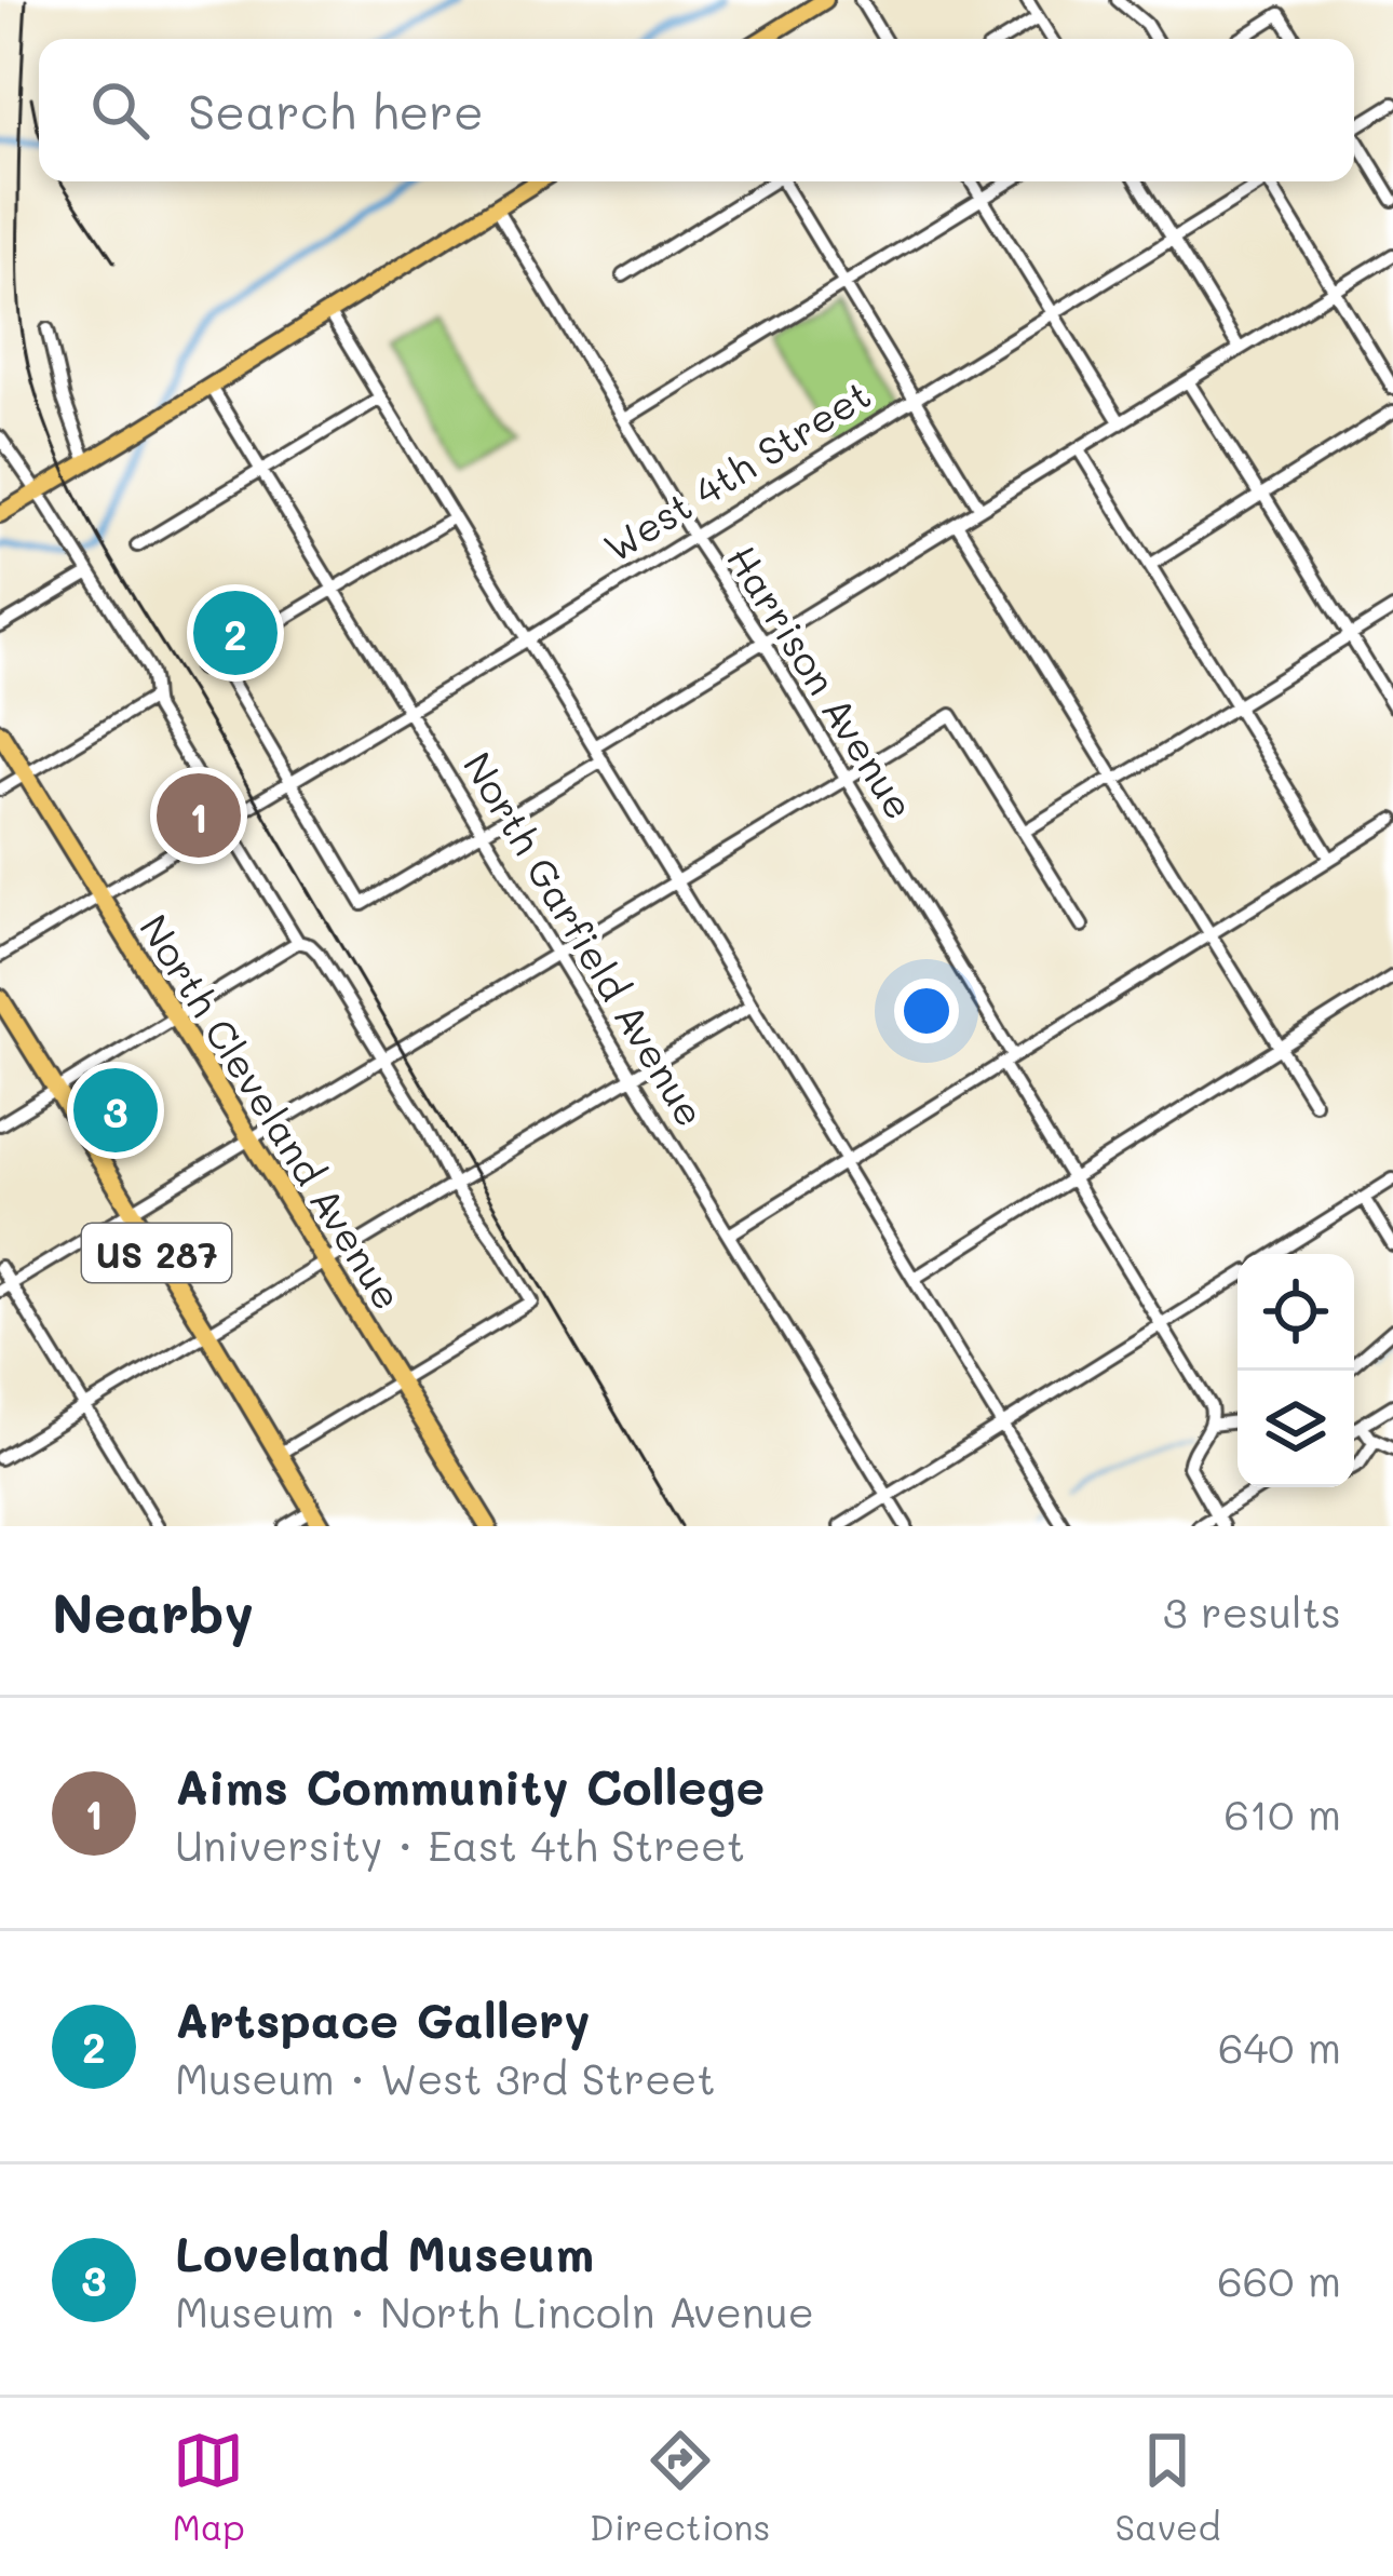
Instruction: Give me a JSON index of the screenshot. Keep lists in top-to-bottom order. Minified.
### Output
{"streets":{"highway":["North Cleveland Avenue","US 287"],"street":["West 4th Street","Harrison Avenue","North Garfield Avenue"]},"crossings":[["West 4th Street","Harrison Avenue"],["West 4th Street","North Garfield Avenue"],["West 4th Street","North Cleveland Avenue"]],"page":{"search":"Search here","pins":["2","1","3"],"heading":["Nearby","3 results"],"list":[{"mark":"1","name":"Aims Community College","note":"University · East 4th Street","value":"610 m"},{"mark":"2","name":"Artspace Gallery","note":"Museum · West 3rd Street","value":"640 m"},{"mark":"3","name":"Loveland Museum","note":"Museum · North Lincoln Avenue","value":"660 m"}],"nav":["Map","Directions","Saved"]}}
